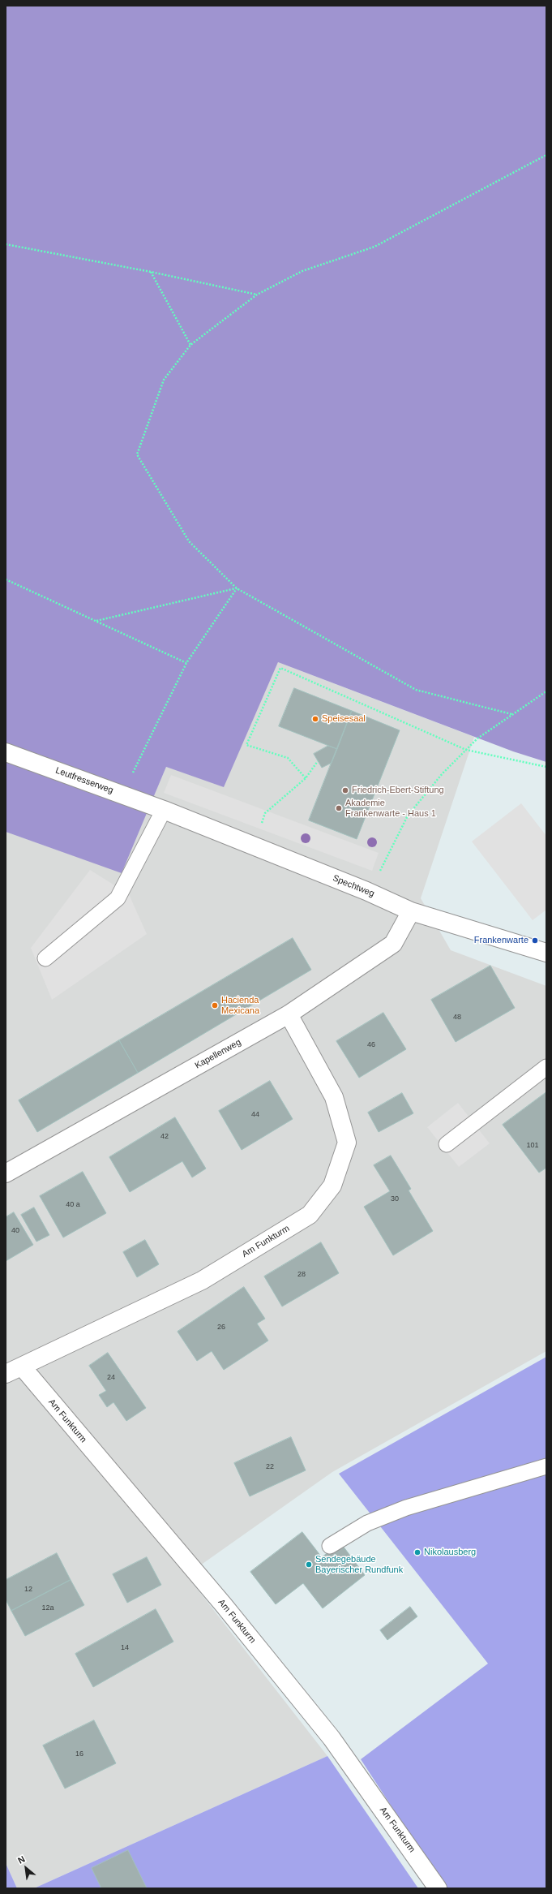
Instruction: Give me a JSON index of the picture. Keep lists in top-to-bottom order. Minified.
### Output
{"streets":{"street":["Leutfresserweg","Spechtweg","Kapellenweg","Am Funkturm"]},"crossings":[["Leutfresserweg","Spechtweg"],["Spechtweg","Kapellenweg"],["Kapellenweg","Am Funkturm"]],"places":["Speisesaal","Friedrich-Ebert-Stiftung","Akademie Frankenwarte - Haus 1","Frankenwarte","Hacienda Mexicana","Nikolausberg","Sendegebäude Bayerischer Rundfunk"],"house_numbers":["48","46","44","42","101","30","40 a","40","28","26","24","22","12","12a","14","16"],"north":"top left"}
